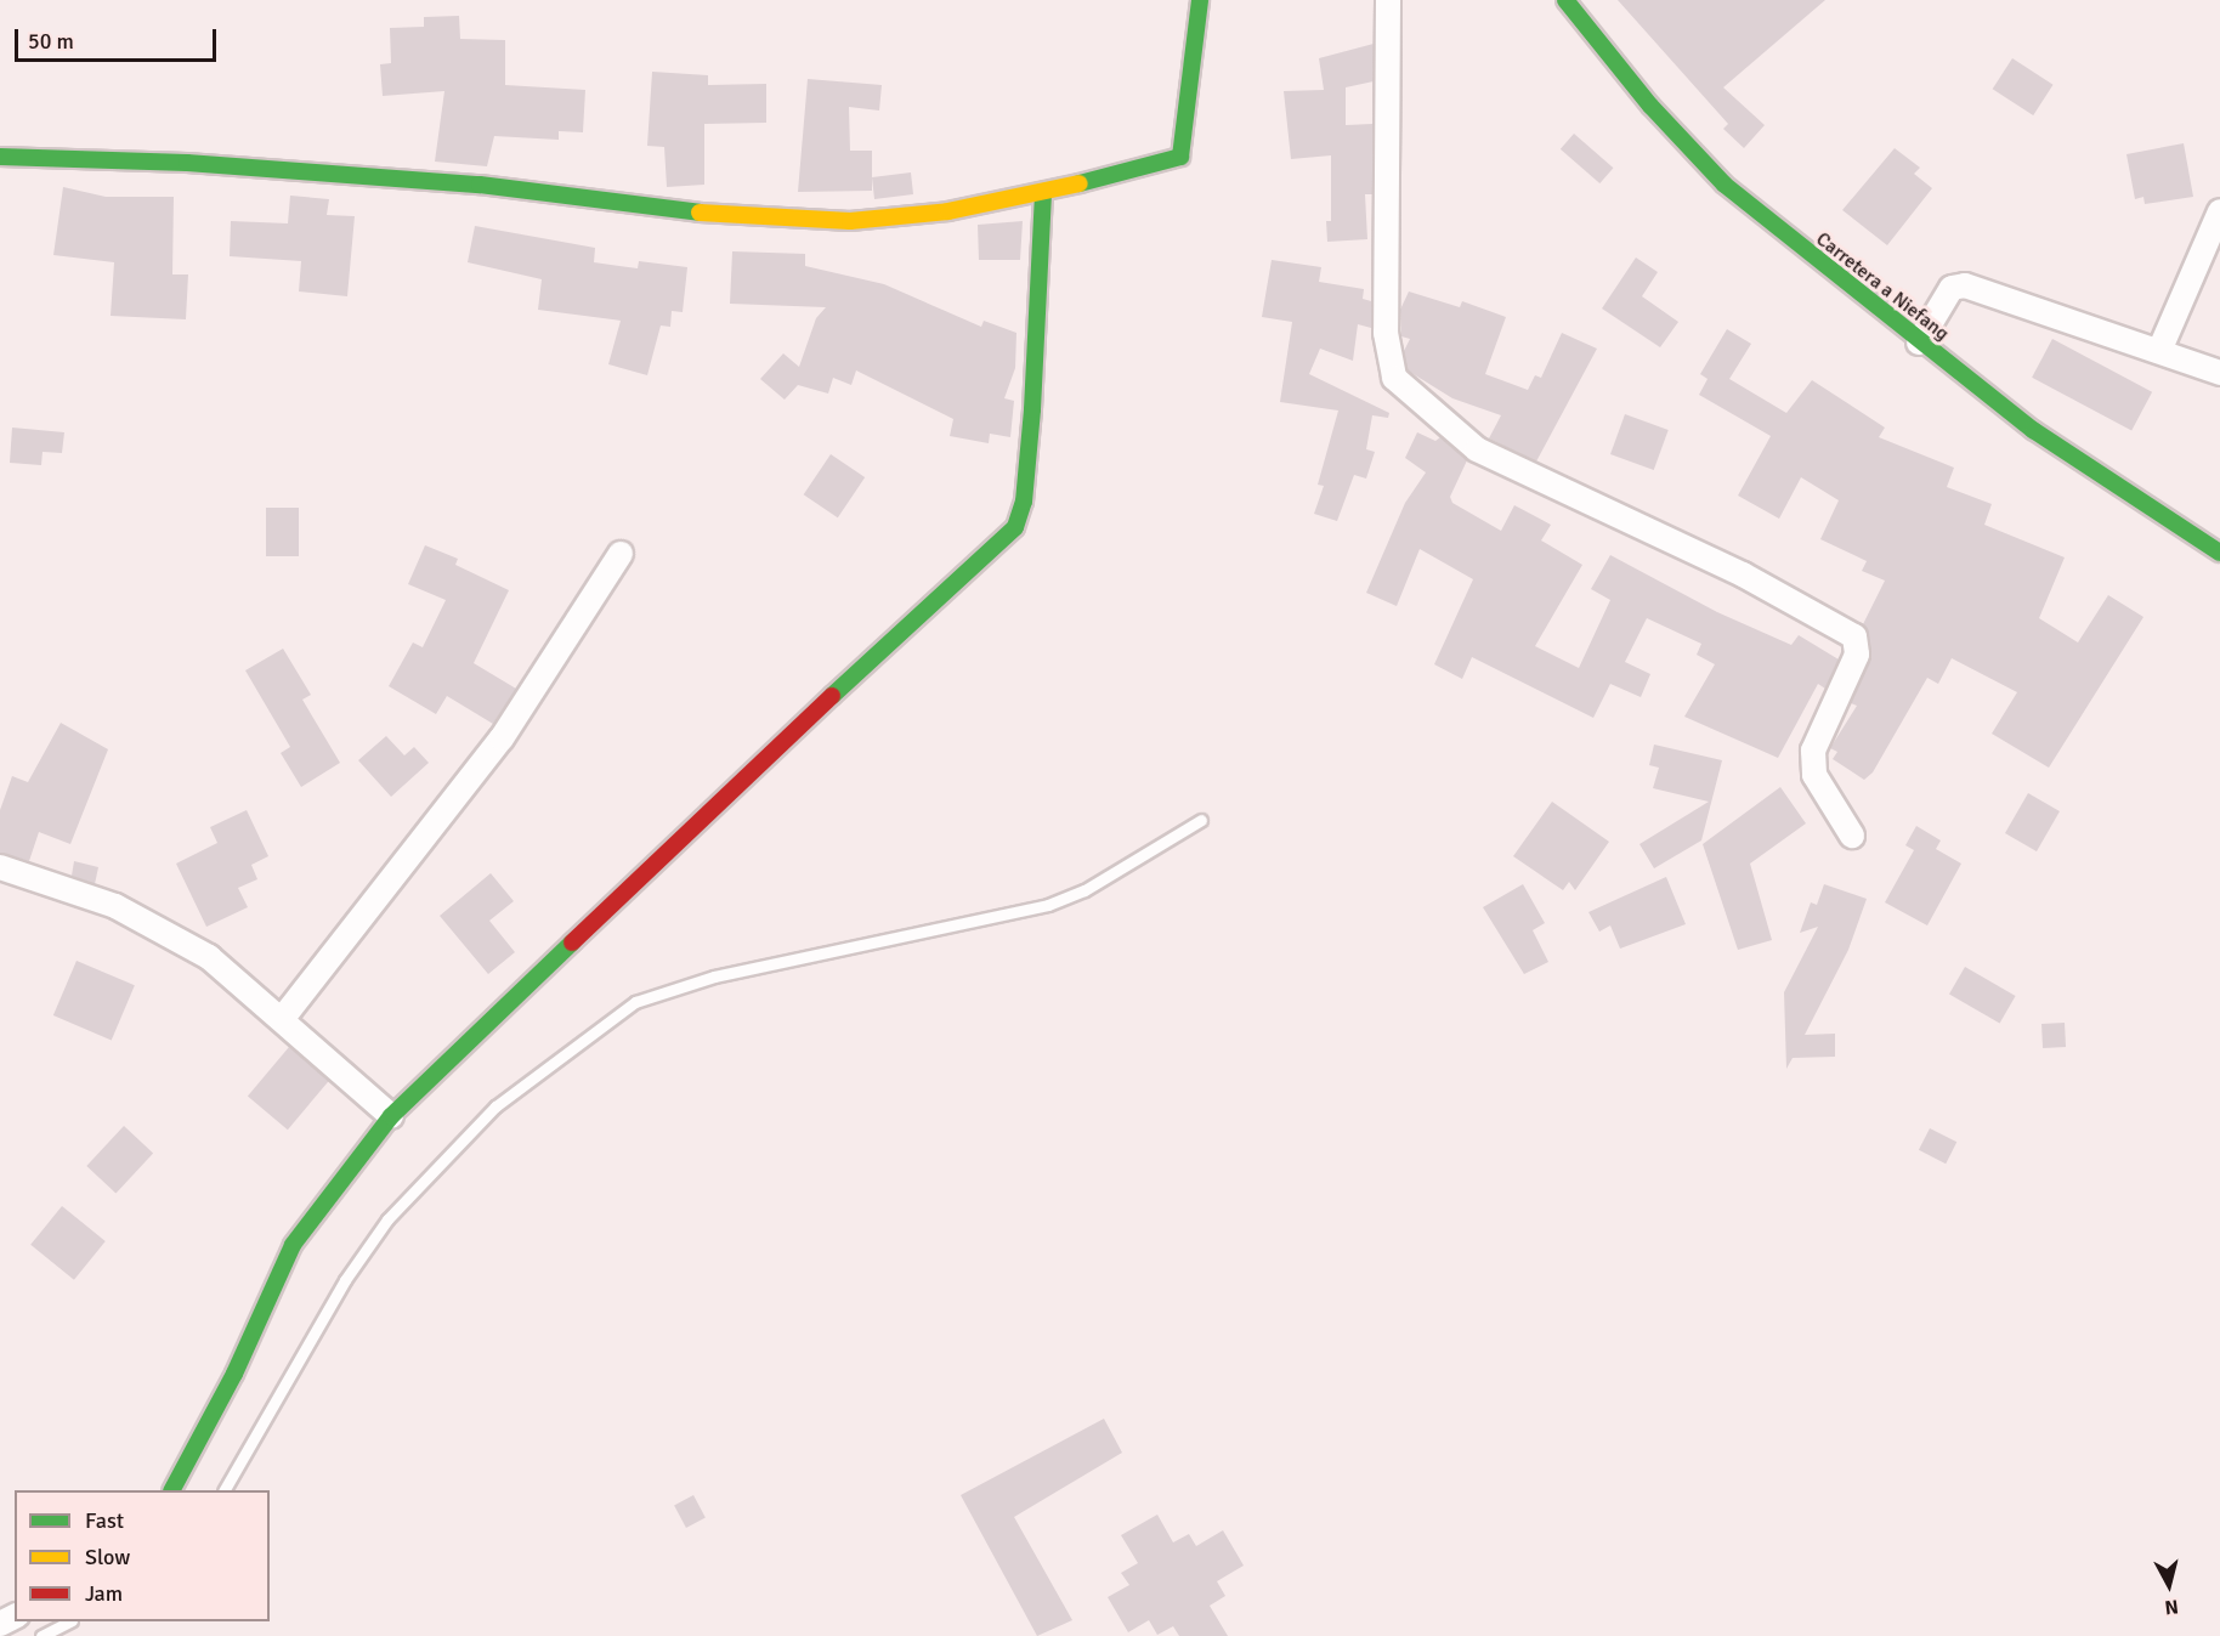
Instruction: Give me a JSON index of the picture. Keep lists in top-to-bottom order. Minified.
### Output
{"streets":{"street":["Carretera a Niefang"]},"legend":["Fast","Slow","Jam"],"scale_bar":"50 m","north":"bottom"}
